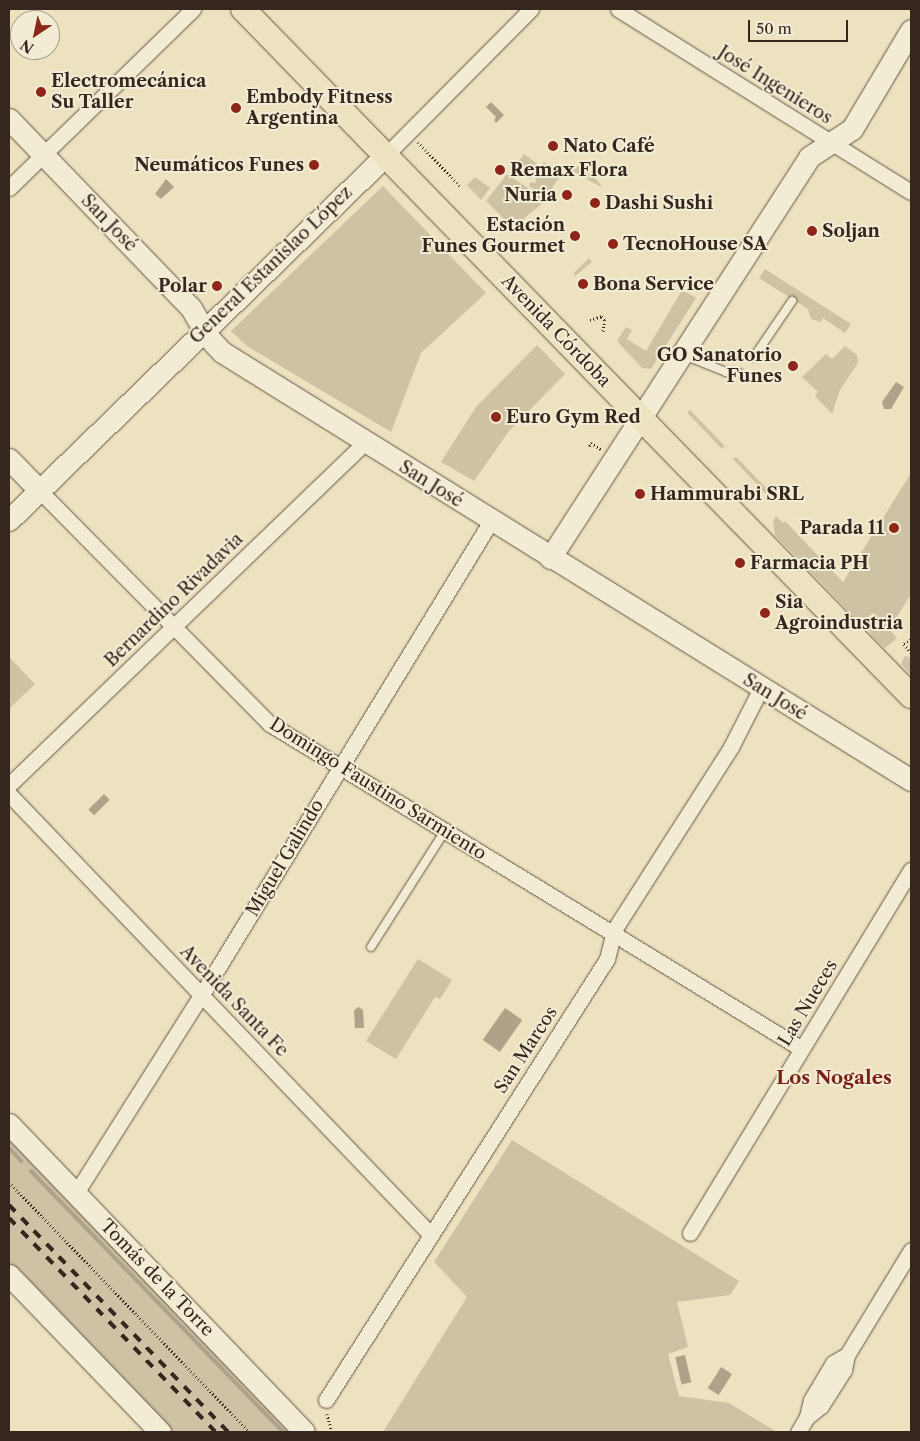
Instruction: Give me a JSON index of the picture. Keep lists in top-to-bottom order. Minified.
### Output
{"streets":{"main road":["Avenida Córdoba"],"street":["José Ingenieros","San José","General Estanislao López","Bernardino Rivadavia","Domingo Faustino Sarmiento","Miguel Galindo","Avenida Santa Fe","Las Nueces","San Marcos","Tomás de la Torre"]},"crossings":[["San José","General Estanislao López"],["San José","Bernardino Rivadavia"],["San José","Miguel Galindo"],["San José","San Marcos"],["General Estanislao López","Avenida Córdoba"],["General Estanislao López","Domingo Faustino Sarmiento"],["Bernardino Rivadavia","Domingo Faustino Sarmiento"],["Domingo Faustino Sarmiento","Miguel Galindo"],["Domingo Faustino Sarmiento","Las Nueces"],["Domingo Faustino Sarmiento","San Marcos"],["Miguel Galindo","Avenida Santa Fe"],["Miguel Galindo","Tomás de la Torre"],["Avenida Santa Fe","San Marcos"]],"districts":["Los Nogales"],"places":["Electromecánica Su Taller","Embody Fitness Argentina","Nato Café","Neumáticos Funes","Remax Flora","Nuria","Dashi Sushi","Soljan","Estación Funes Gourmet","TecnoHouse SA","Bona Service","Polar","GO Sanatorio Funes","Euro Gym Red","Hammurabi SRL","Parada 11","Farmacia PH","Sia Agroindustria"],"scale_bar":"50 m","north":"bottom left"}
